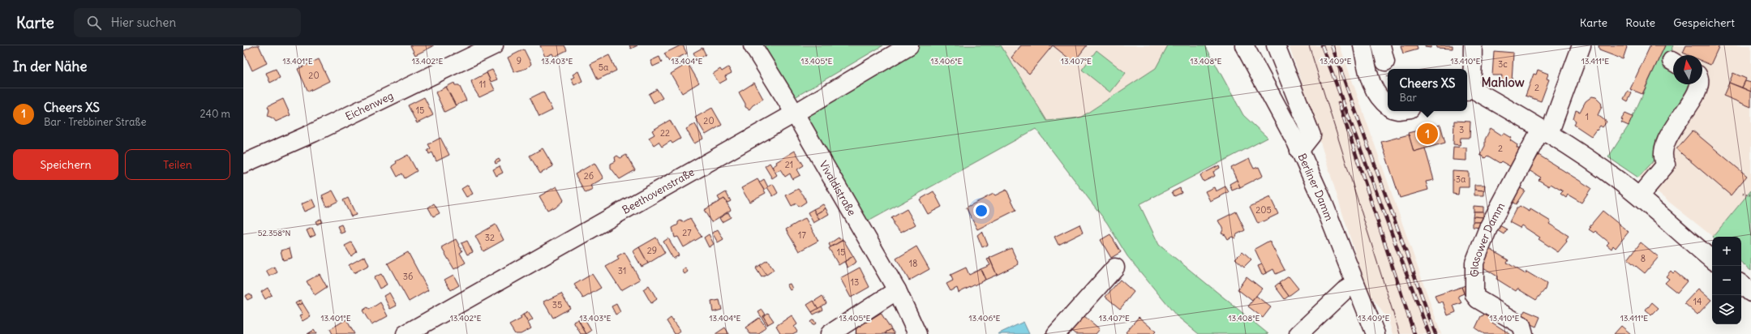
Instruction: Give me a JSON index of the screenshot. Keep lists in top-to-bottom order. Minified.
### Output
{"streets":{"street":["Eichenweg","Berliner Damm","Vivaldistraße","Beethovenstraße","Glasower Damm"]},"crossings":[["Vivaldistraße","Beethovenstraße"]],"districts":["Mahlow"],"house_numbers":["9","3c","5a","20","11","2","15","1","20","3","22","2","21","26","3a","205","27","17","32","29","15","8","18","31","36","13","14","35"],"north":"top","page":{"header":"Karte","search":"Hier suchen","nav":["Karte","Route","Gespeichert"],"heading":"In der Nähe","popup":["Cheers XS","Bar"],"list":[{"mark":"1","name":"Cheers XS","note":"Bar · Trebbiner Straße","value":"240 m"}],"pins":"1","buttons":["Speichern","Teilen"],"map_buttons":["+","−"]},"coordinates":["13.401°E","13.402°E","13.403°E","13.404°E","13.405°E","13.406°E","13.407°E","13.408°E","13.409°E","13.410°E","13.411°E","52.358°N"]}
